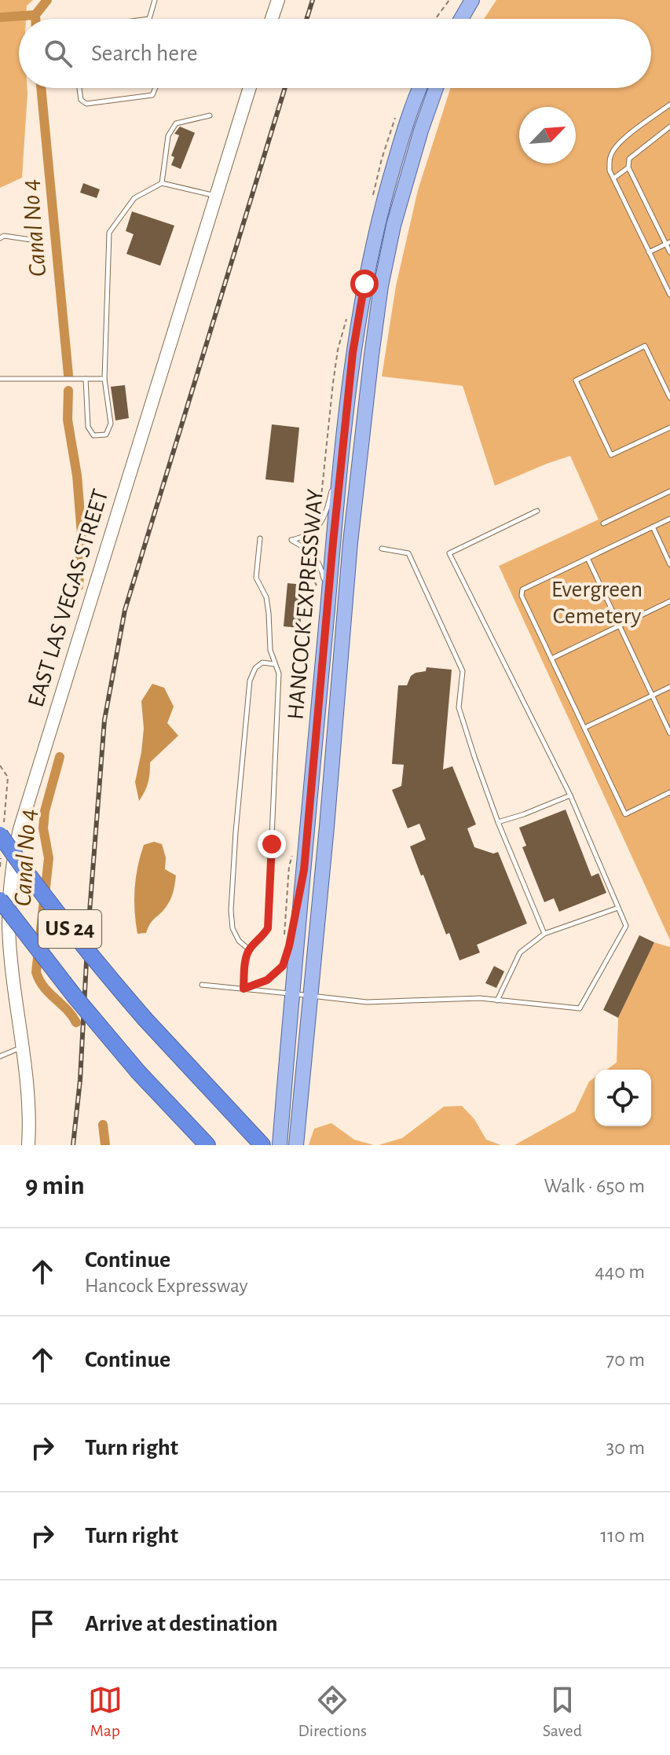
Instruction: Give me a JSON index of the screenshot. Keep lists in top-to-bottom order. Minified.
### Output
{"streets":{"highway":["US 24"],"main road":["HANCOCK EXPRESSWAY"],"street":["EAST LAS VEGAS STREET"]},"water":["Canal No 4"],"parks":["Evergreen Cemetery"],"north":"top right","page":{"search":"Search here","heading":["9 min","Walk · 650 m"],"list":[["Continue","Hancock Expressway","440 m"],["Continue","70 m"],["Turn right","30 m"],["Turn right","110 m"],"Arrive at destination"],"nav":["Map","Directions","Saved"]}}
